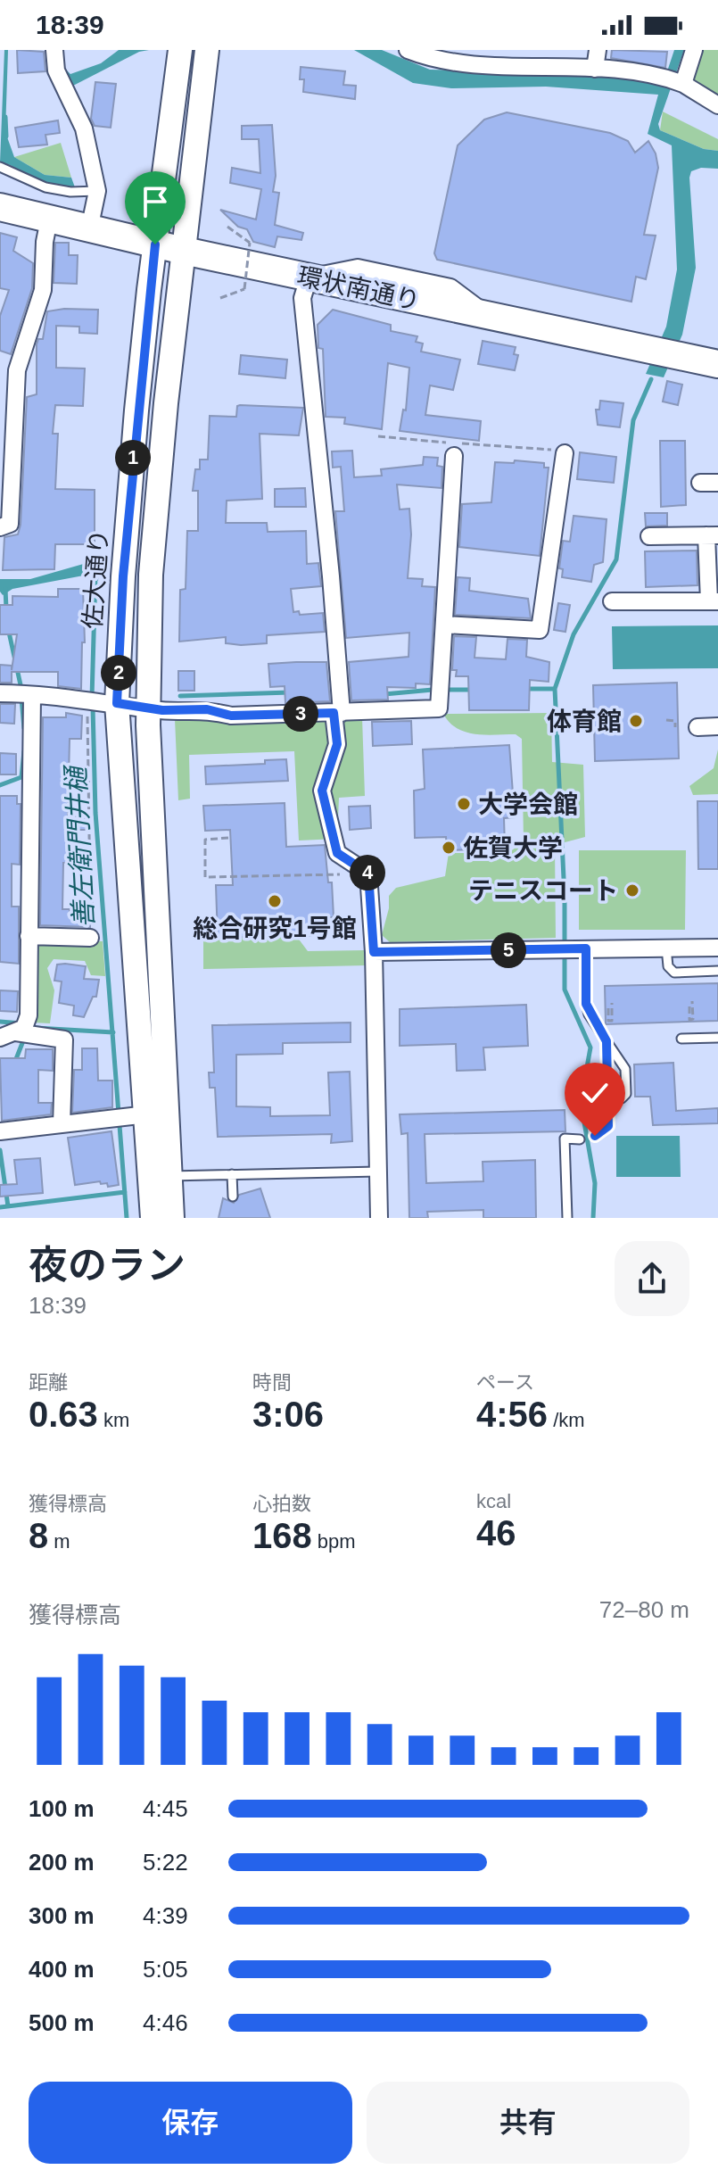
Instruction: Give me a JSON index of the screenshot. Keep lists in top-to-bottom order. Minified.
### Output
{"streets":{"highway":["環状南通り"],"main road":["佐大通り"]},"crossings":[["環状南通り","佐大通り"]],"water":["善左衛門井樋"],"places":["体育館","大学会館","佐賀大学","テニスコート","総合研究1号館"],"page":{"status":"18:39","pins":["1","2","3","4","5"],"heading":["夜のラン","18:39"],"stats":[["距離","0.63 km"],["時間","3:06"],["ペース","4:56 /km"],["獲得標高","8 m"],["心拍数","168 bpm"],["kcal","46"]],"chart":["獲得標高","72–80 m"],"list":[{"name":"100 m","note":"4:45"},{"name":"200 m","note":"5:22"},{"name":"300 m","note":"4:39"},{"name":"400 m","note":"5:05"},{"name":"500 m","note":"4:46"}],"buttons":["保存","共有"]}}
